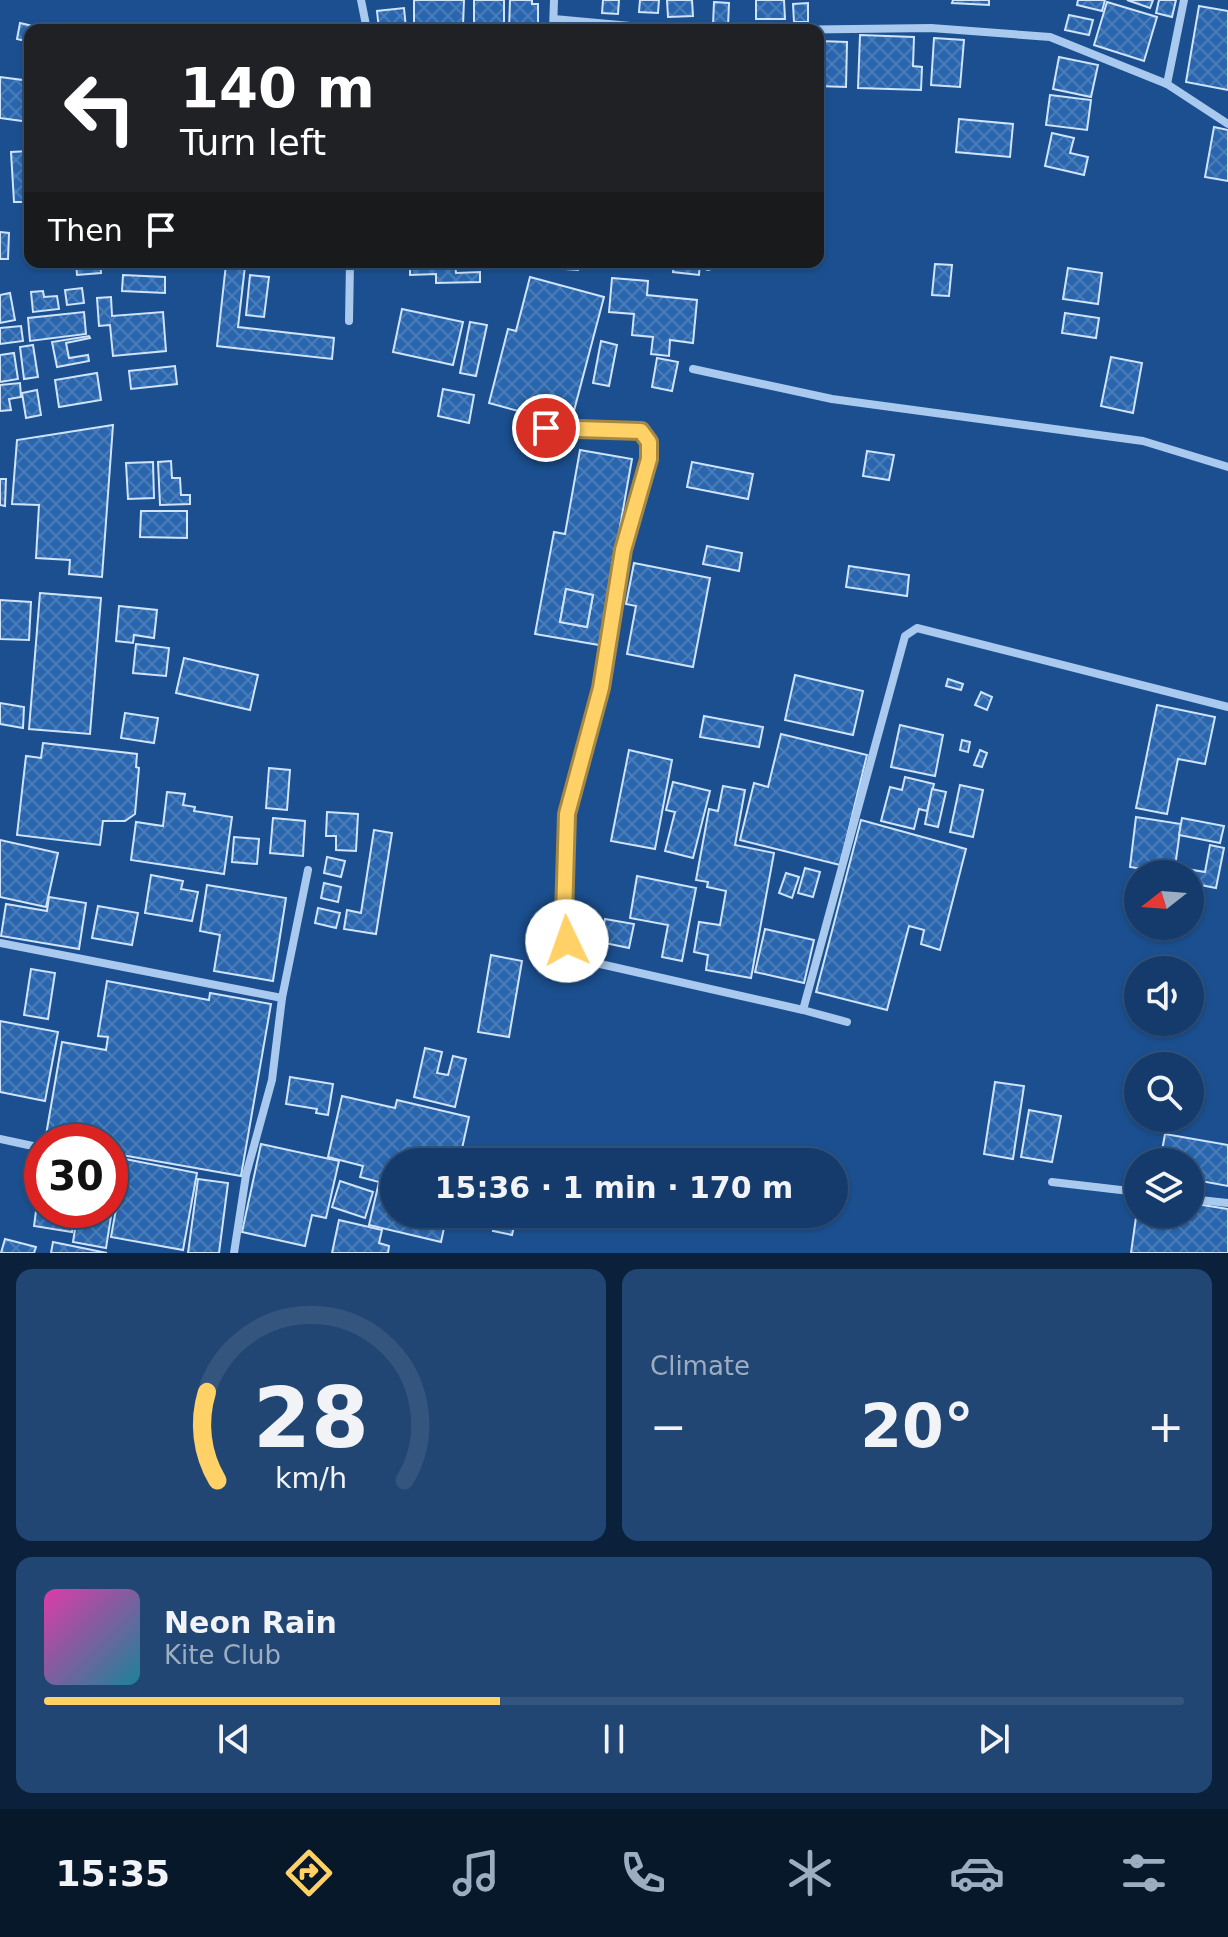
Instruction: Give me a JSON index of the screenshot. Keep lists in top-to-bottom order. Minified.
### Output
{"north":"left","page":{"turn":["140 m","Turn left"],"then":"Then","limit":"30","trip":"15:36 · 1 min · 170 m","tile":"Climate","heat":["−","20°","+"],"song":["Neon Rain","Kite Club"],"tabs":"15:35","gauge":["28","km/h"]}}
